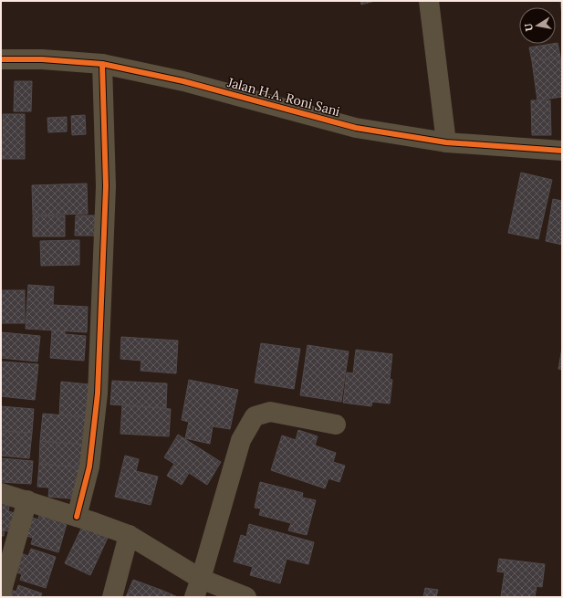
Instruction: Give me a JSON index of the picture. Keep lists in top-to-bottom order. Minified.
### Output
{"streets":{"street":["Jalan H.A. Roni Sani"]},"north":"left"}
